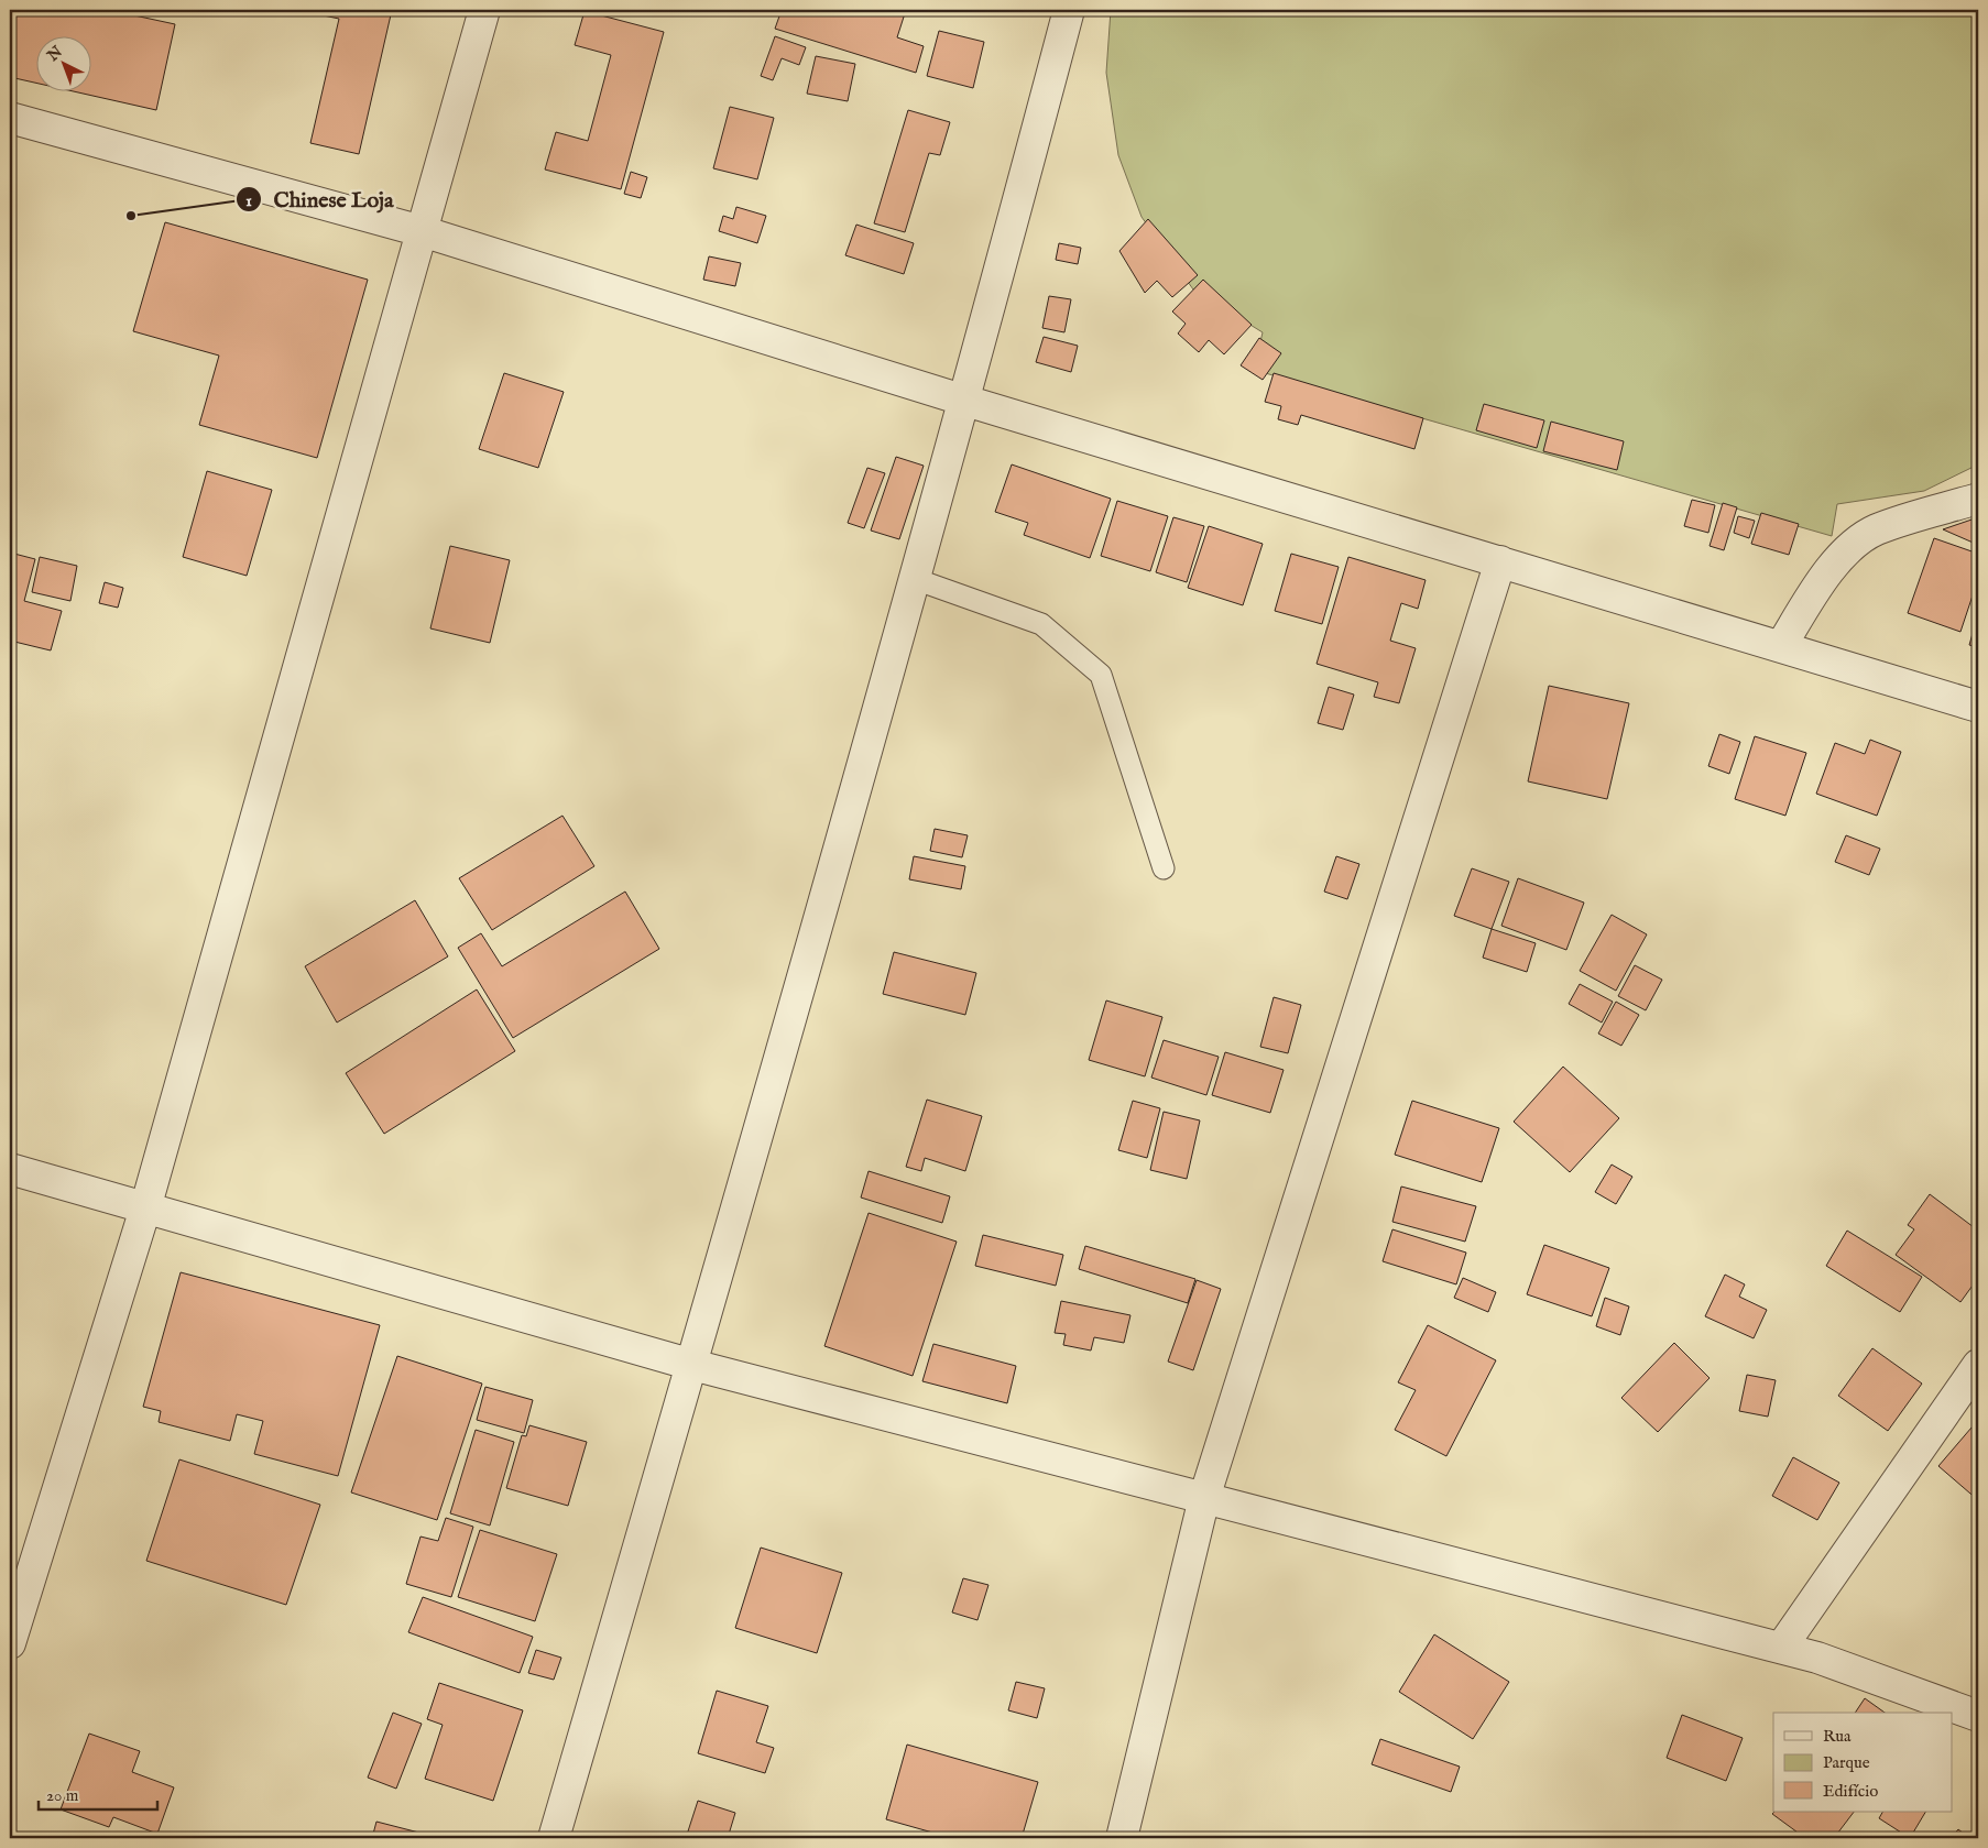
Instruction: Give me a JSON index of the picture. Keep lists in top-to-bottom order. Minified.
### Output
{"places":["Chinese Loja"],"legend":["Rua","Parque","Edifício"],"scale_bar":"20 m","north":"top left"}
